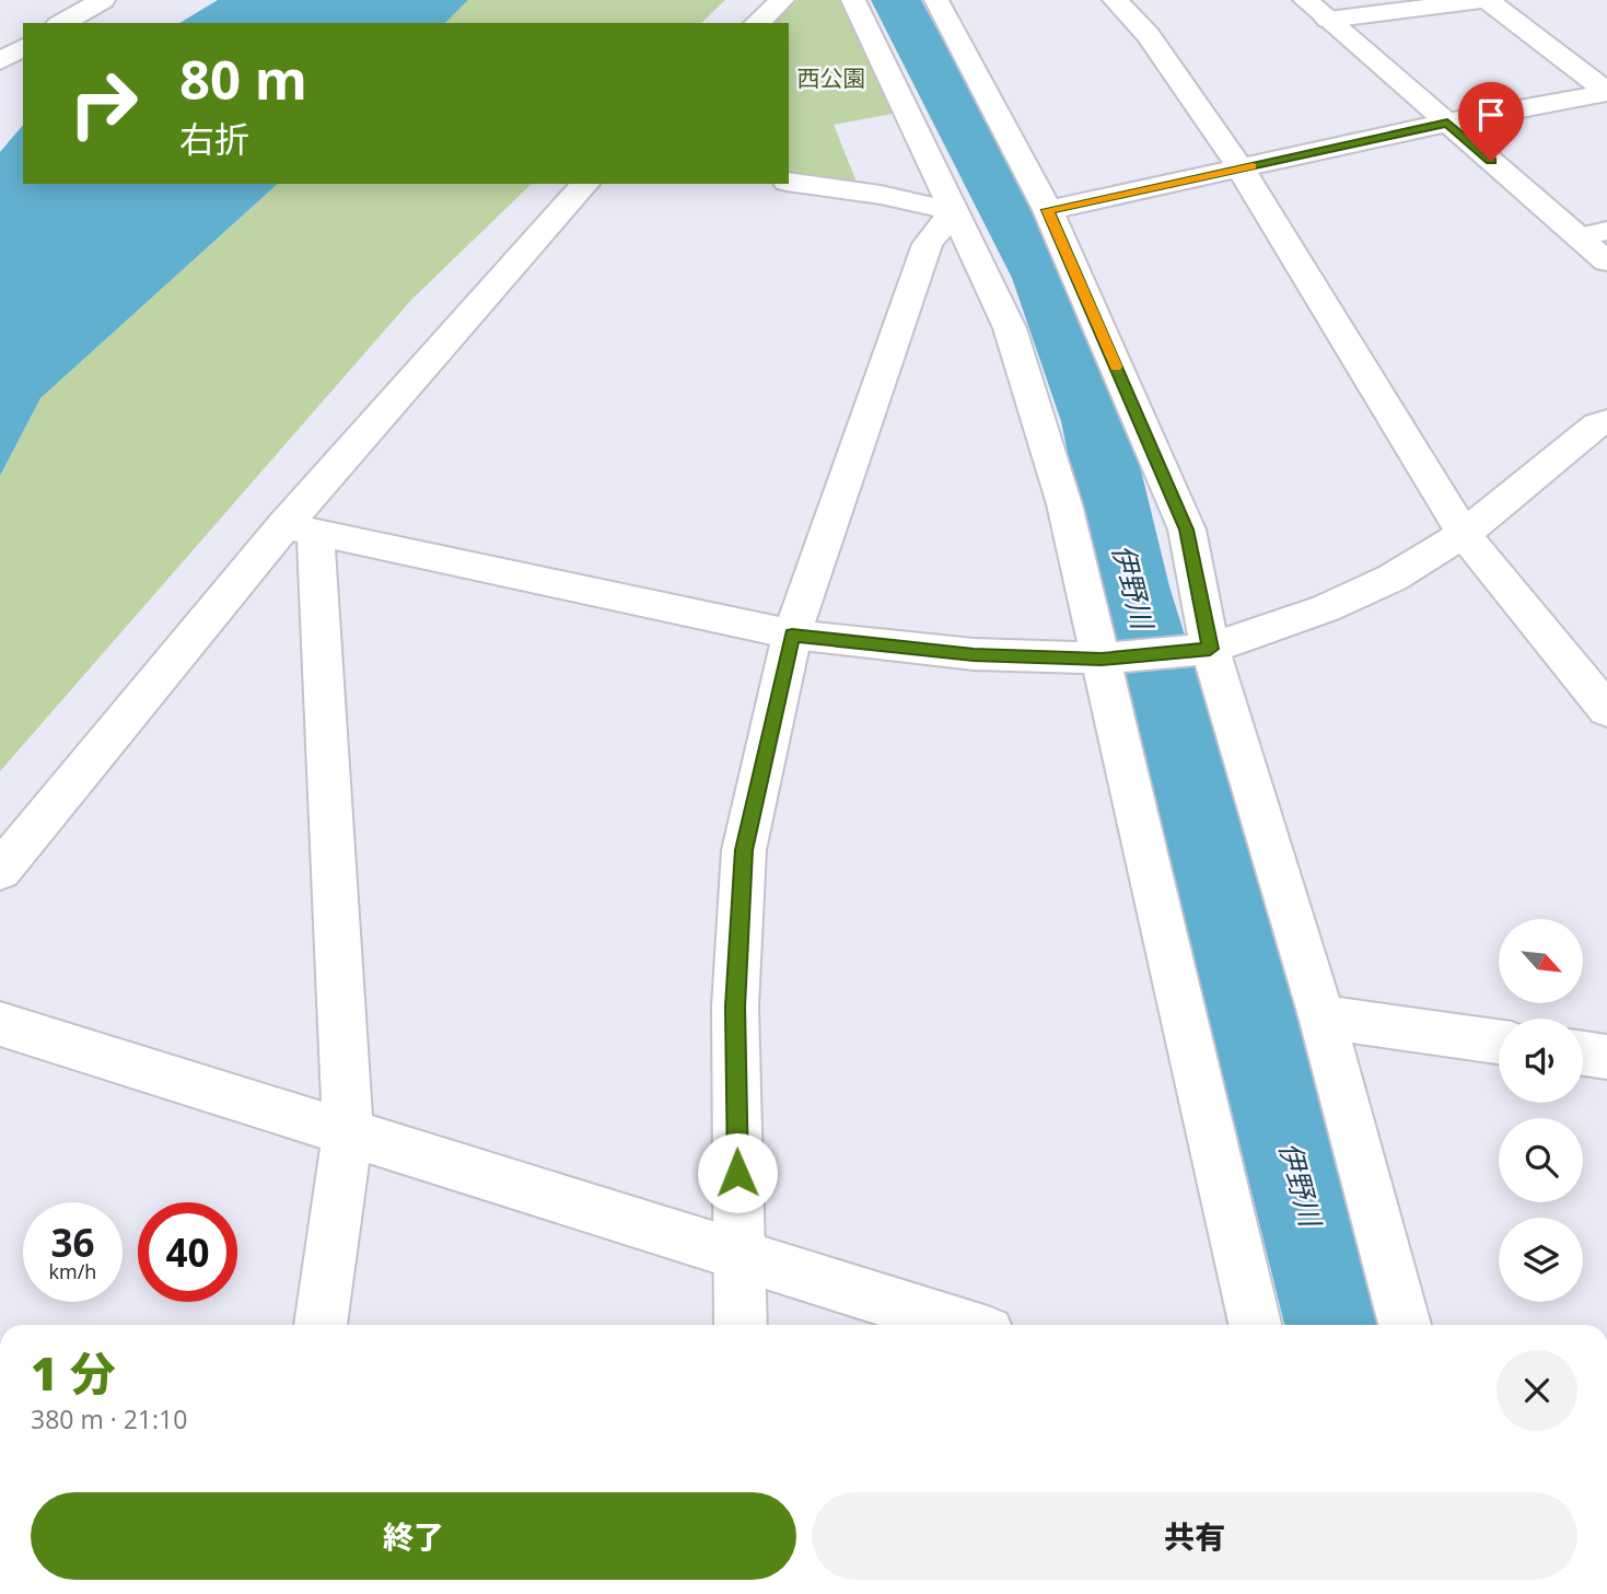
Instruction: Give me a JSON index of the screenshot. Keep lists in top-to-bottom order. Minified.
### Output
{"water":["伊野川"],"parks":["西公園"],"north":"bottom right","page":{"turn":["80 m","右折"],"speed":"36 km/h","limit":"40","heading":["1 分","380 m · 21:10"],"buttons":["終了","共有"]}}
